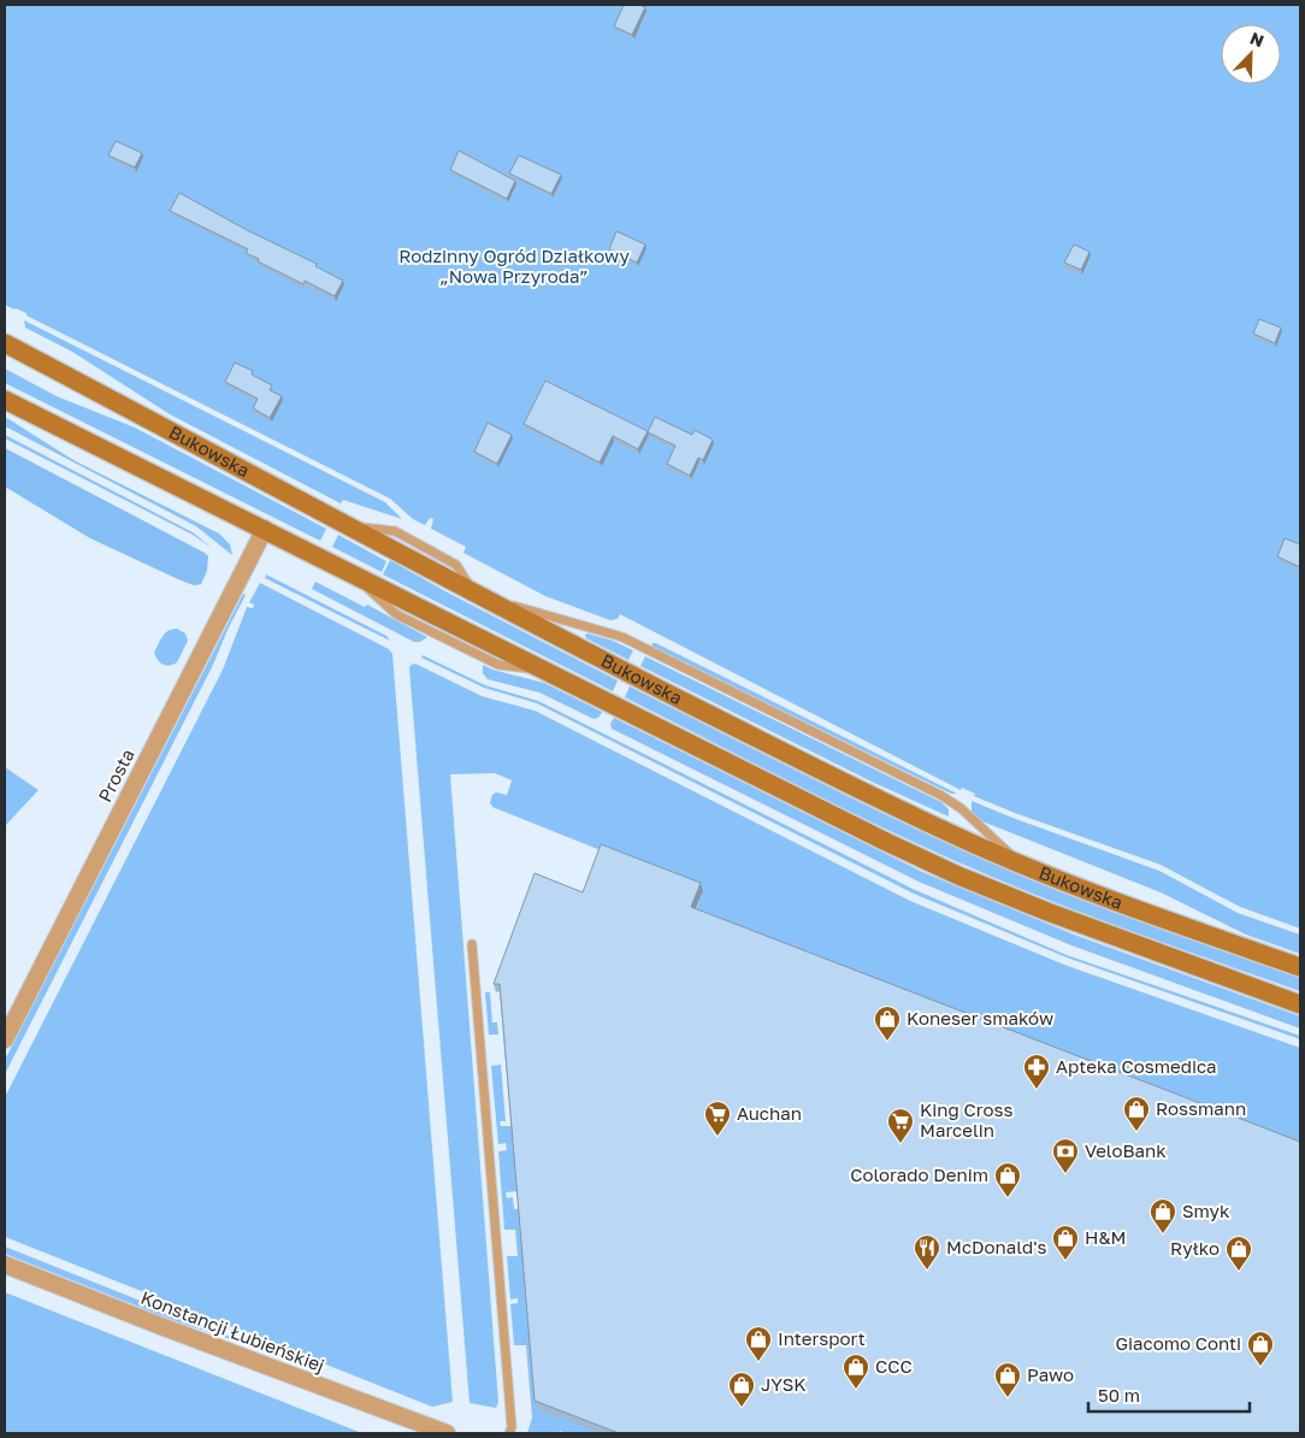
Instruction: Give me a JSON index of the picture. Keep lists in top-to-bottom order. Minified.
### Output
{"streets":{"main road":["Bukowska"],"street":["Prosta","Konstancji Łubieńskiej"]},"crossings":[["Bukowska","Prosta"]],"parks":["Rodzinny Ogród Działkowy „Nowa Przyroda”"],"places":{"shop":["Koneser smaków","Rossmann","Colorado Denim","Smyk","H&M","Ryłko","Intersport","Giacomo Conti","CCC","Pawo","JYSK"],"pharmacy":["Apteka Cosmedica"],"supermarket":["Auchan","King Cross Marcelin"],"bank":["VeloBank"],"restaurant":["McDonald's"]},"scale_bar":"50 m","north":"top right"}
